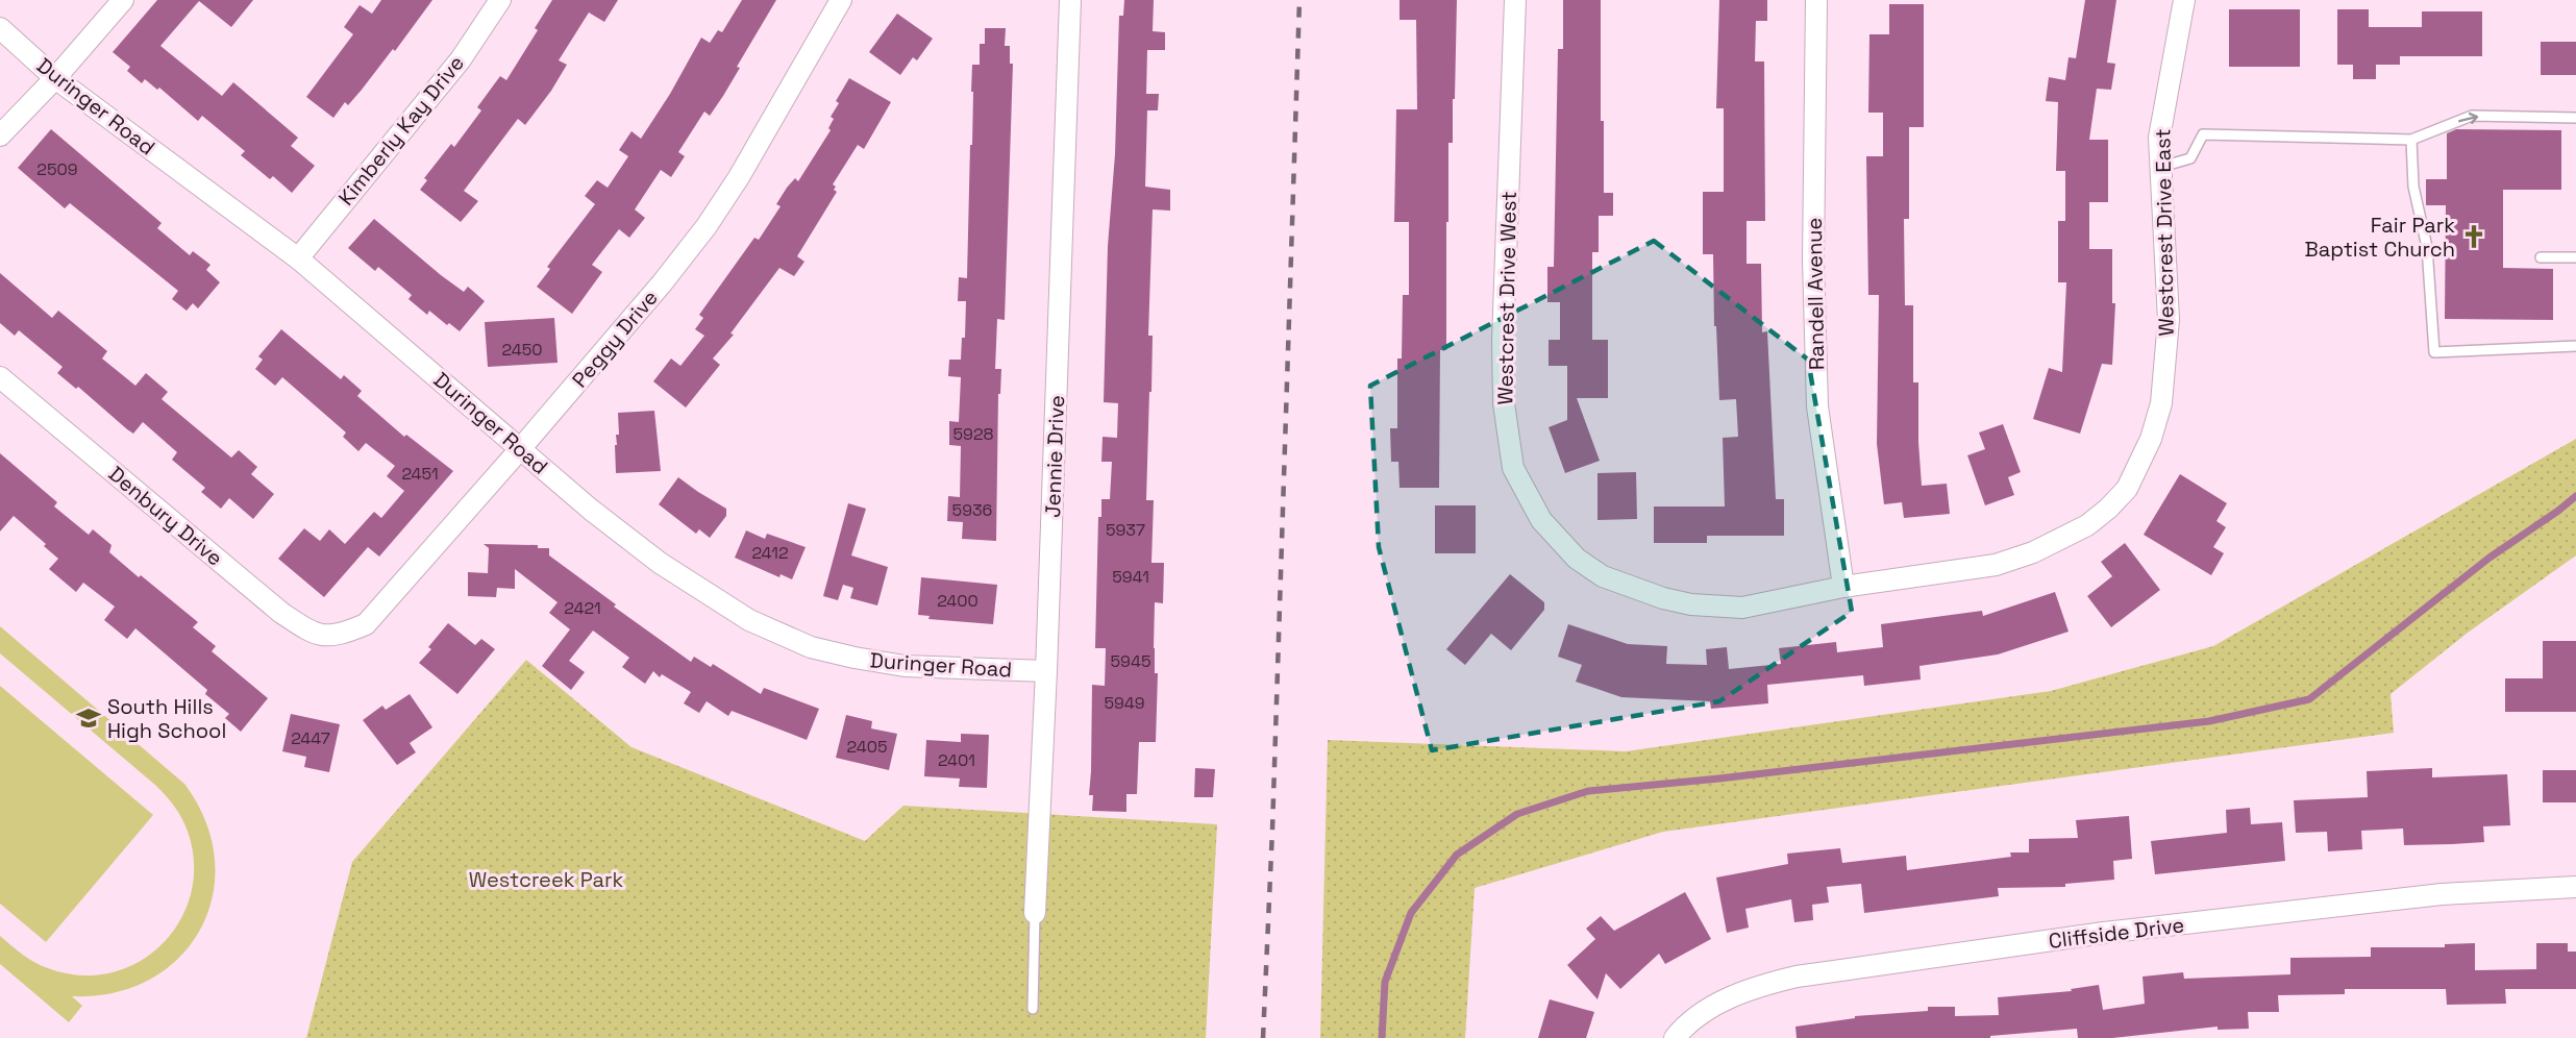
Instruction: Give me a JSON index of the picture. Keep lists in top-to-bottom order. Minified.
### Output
{"streets":{"street":["Duringer Road","Kimberly Kay Drive","Westcrest Drive East","Randell Avenue","Westcrest Drive West","Peggy Drive","Jennie Drive","Denbury Drive","Cliffside Drive"]},"crossings":[["Duringer Road","Kimberly Kay Drive"],["Duringer Road","Peggy Drive"],["Duringer Road","Jennie Drive"],["Westcrest Drive East","Randell Avenue"],["Westcrest Drive East","Westcrest Drive West"],["Randell Avenue","Westcrest Drive West"],["Peggy Drive","Denbury Drive"]],"parks":["Westcreek Park"],"places":{"church":["Fair Park Baptist Church"],"school or university":["South Hills High School"]},"house_numbers":["2509","2450","5928","2451","5936","5937","2412","5941","2400","2421","5945","5949","2447","2405","2401"]}
